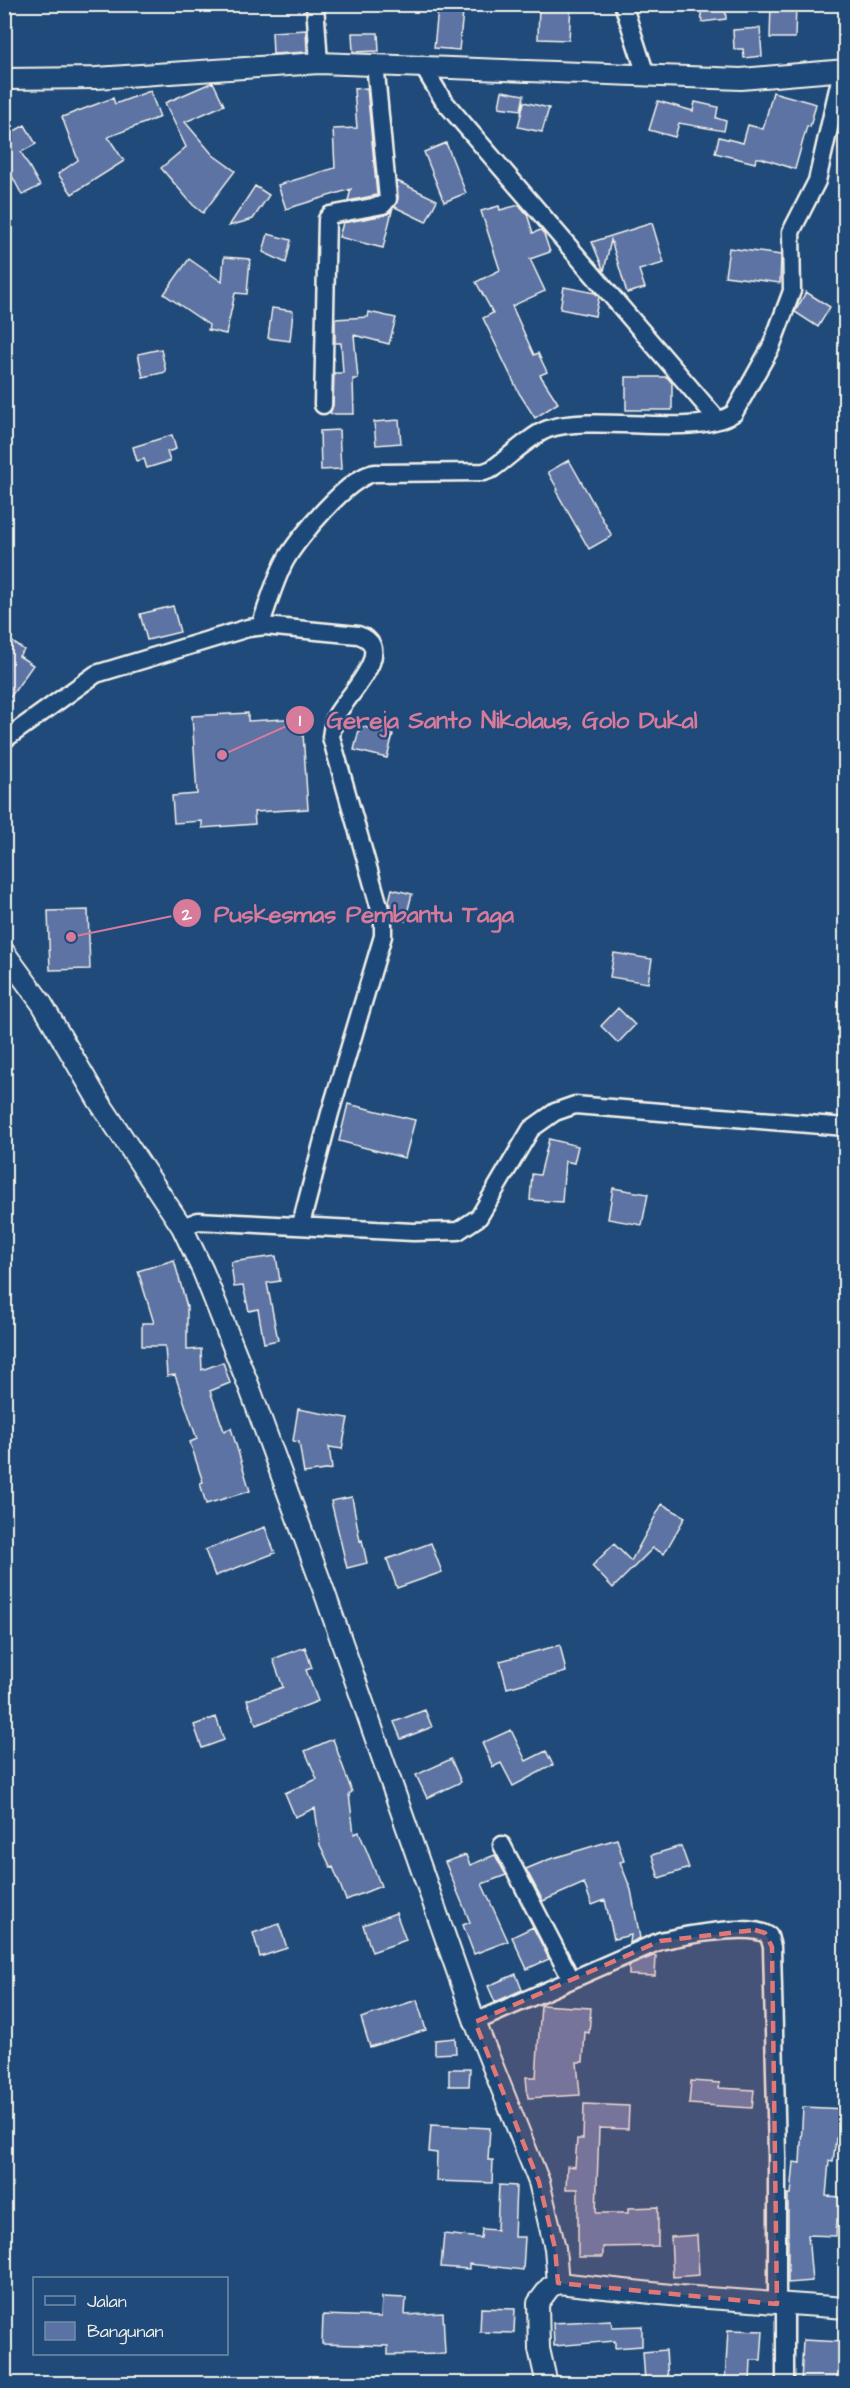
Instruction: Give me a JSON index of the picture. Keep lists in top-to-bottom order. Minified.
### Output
{"places":["Gereja Santo Nikolaus, Golo Dukal","Puskesmas Pembantu Taga"],"legend":["Jalan","Bangunan"]}
